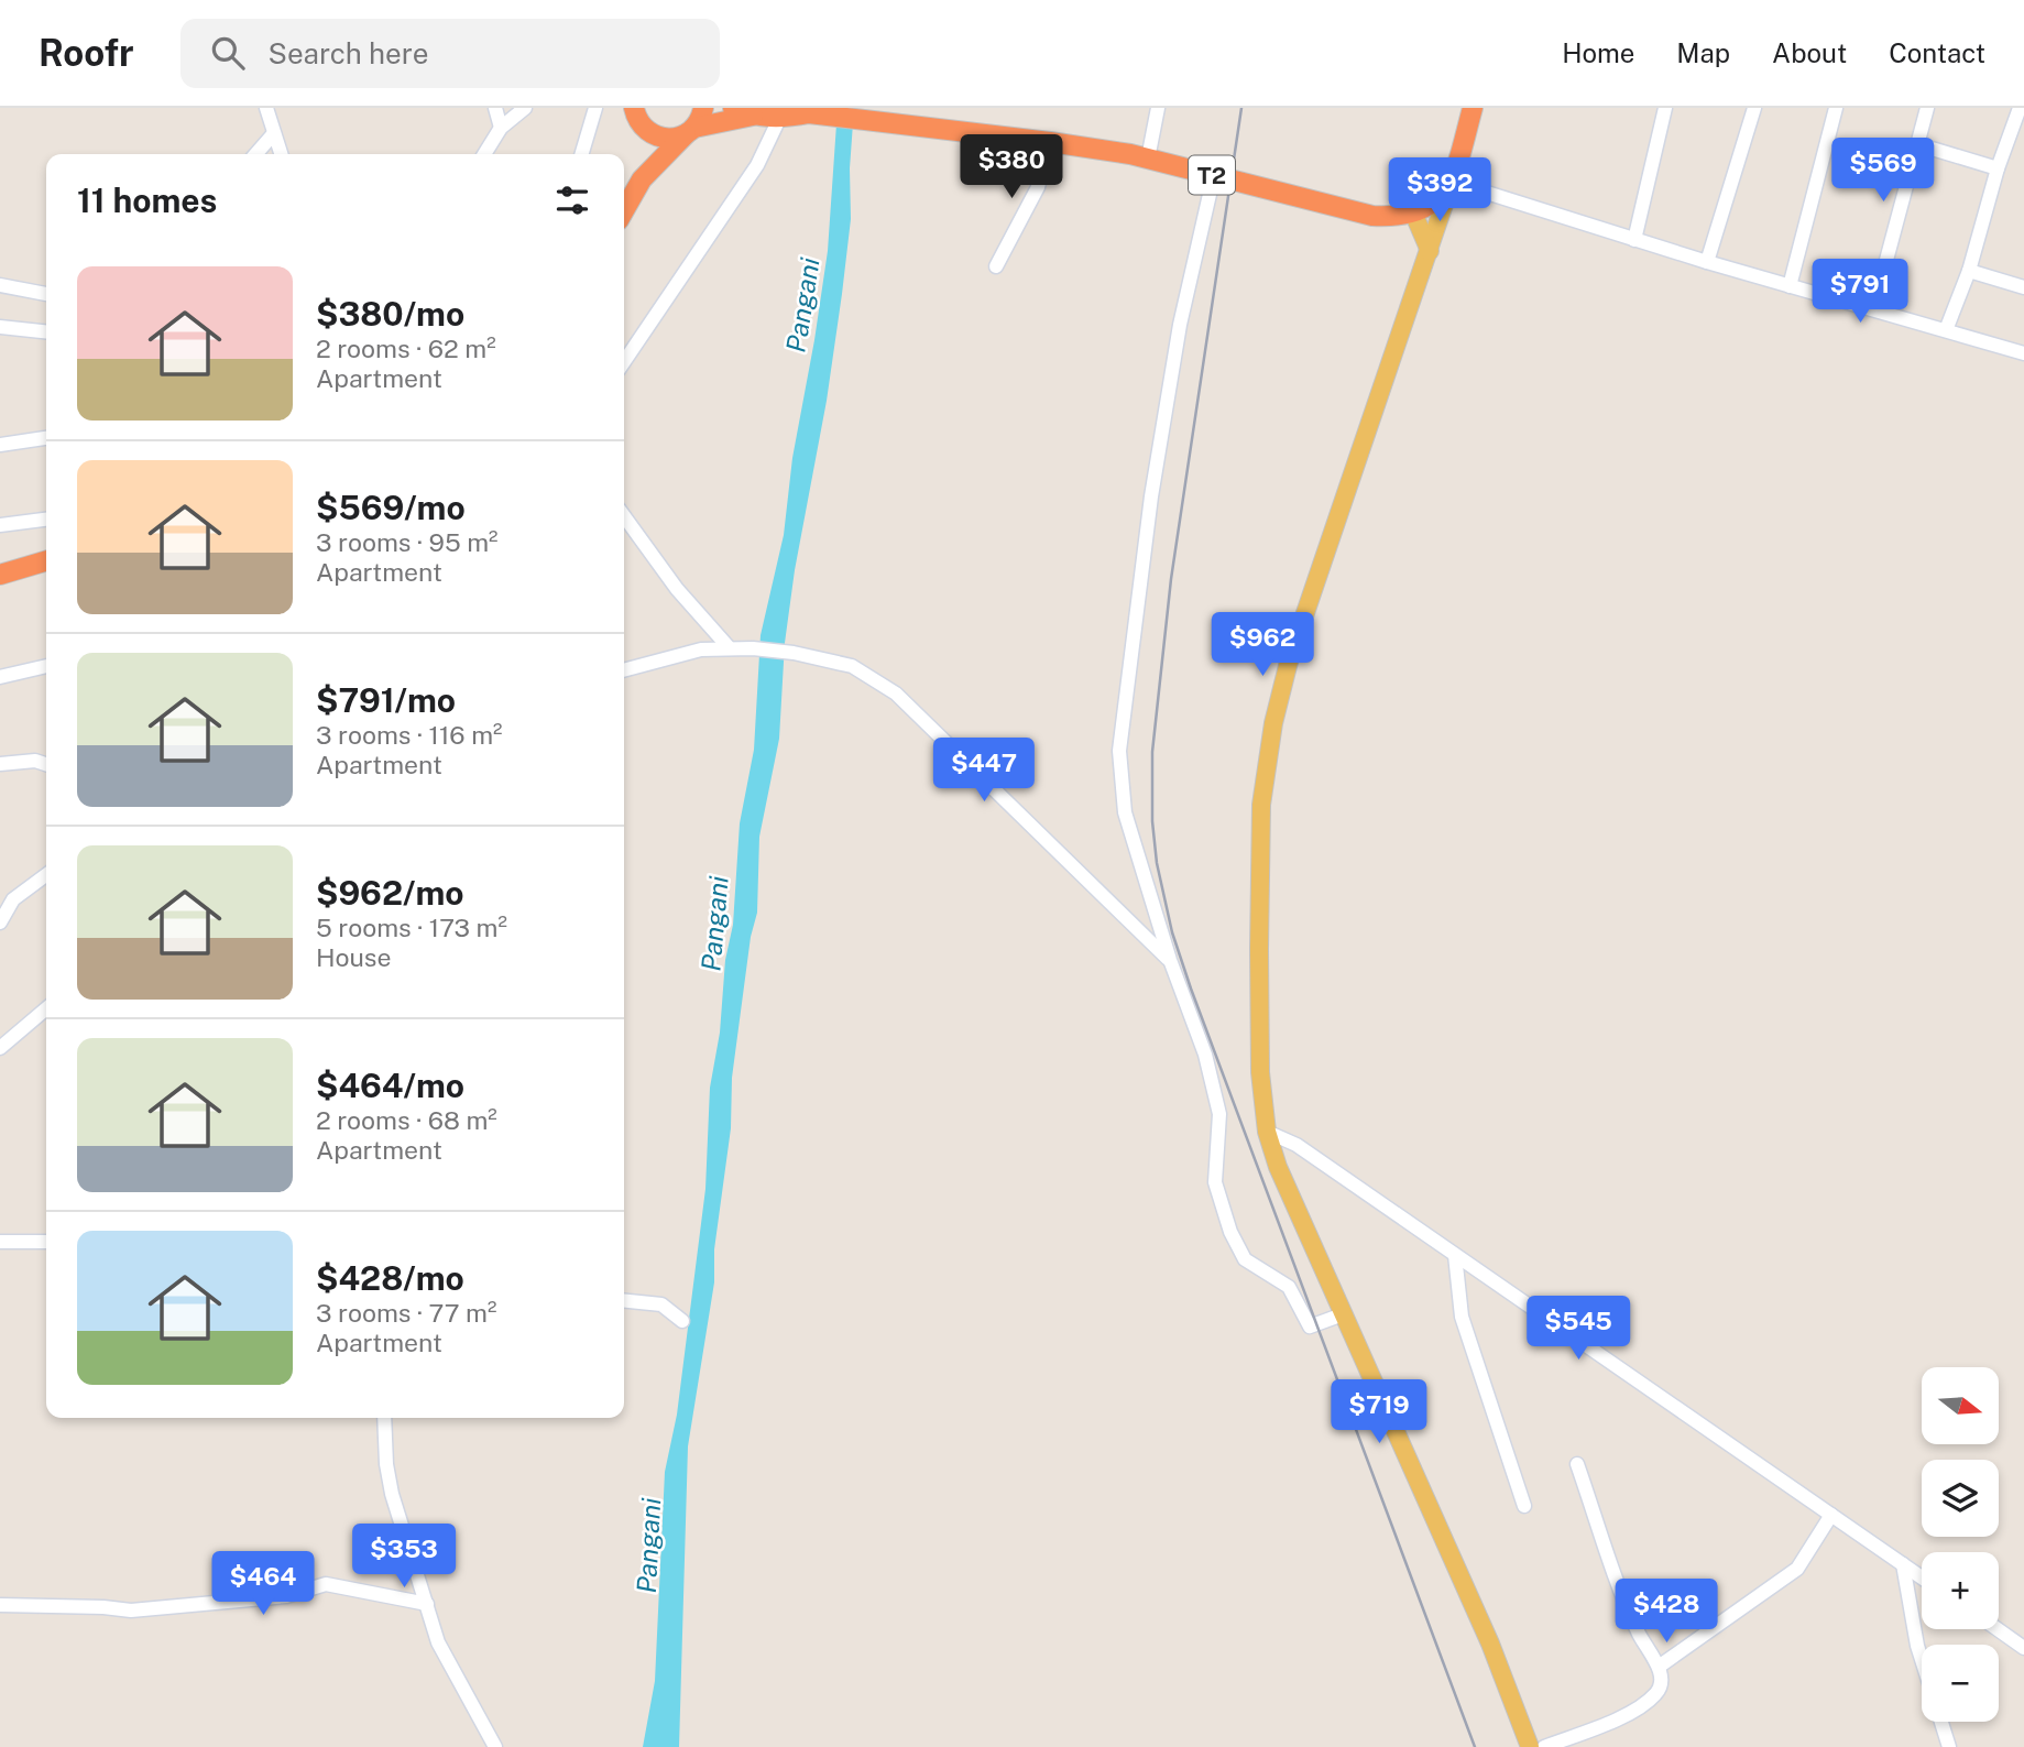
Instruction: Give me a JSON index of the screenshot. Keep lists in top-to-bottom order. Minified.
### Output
{"streets":{"highway":["T2"]},"water":["Pangani"],"north":"right","page":{"header":"Roofr","search":"Search here","nav":["Home","Map","About","Contact"],"price":["$380","$569","$392","$791","$962","$447","$545","$719","$353","$464","$428"],"heading":"11 homes","list":[{"name":"$380/mo","note":"2 rooms · 62 m² · Apartment"},{"name":"$569/mo","note":"3 rooms · 95 m² · Apartment"},{"name":"$791/mo","note":"3 rooms · 116 m² · Apartment"},{"name":"$962/mo","note":"5 rooms · 173 m² · House"},{"name":"$464/mo","note":"2 rooms · 68 m² · Apartment"},{"name":"$428/mo","note":"3 rooms · 77 m² · Apartment"}],"map_buttons":["+","−"]}}
